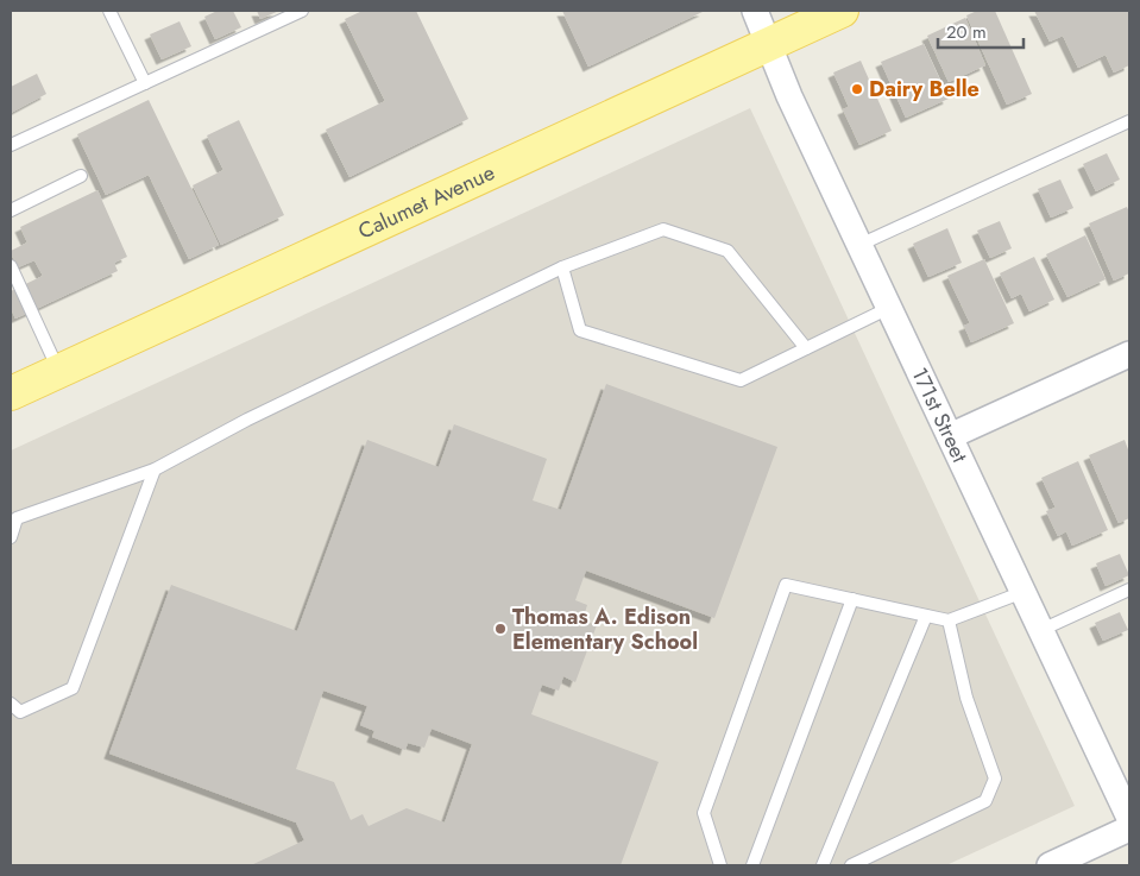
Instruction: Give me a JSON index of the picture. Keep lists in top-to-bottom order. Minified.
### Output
{"streets":{"main road":["Calumet Avenue"],"street":["171st Street"]},"crossings":[["Calumet Avenue","171st Street"]],"places":["Dairy Belle","Thomas A. Edison Elementary School"],"scale_bar":"20 m"}
